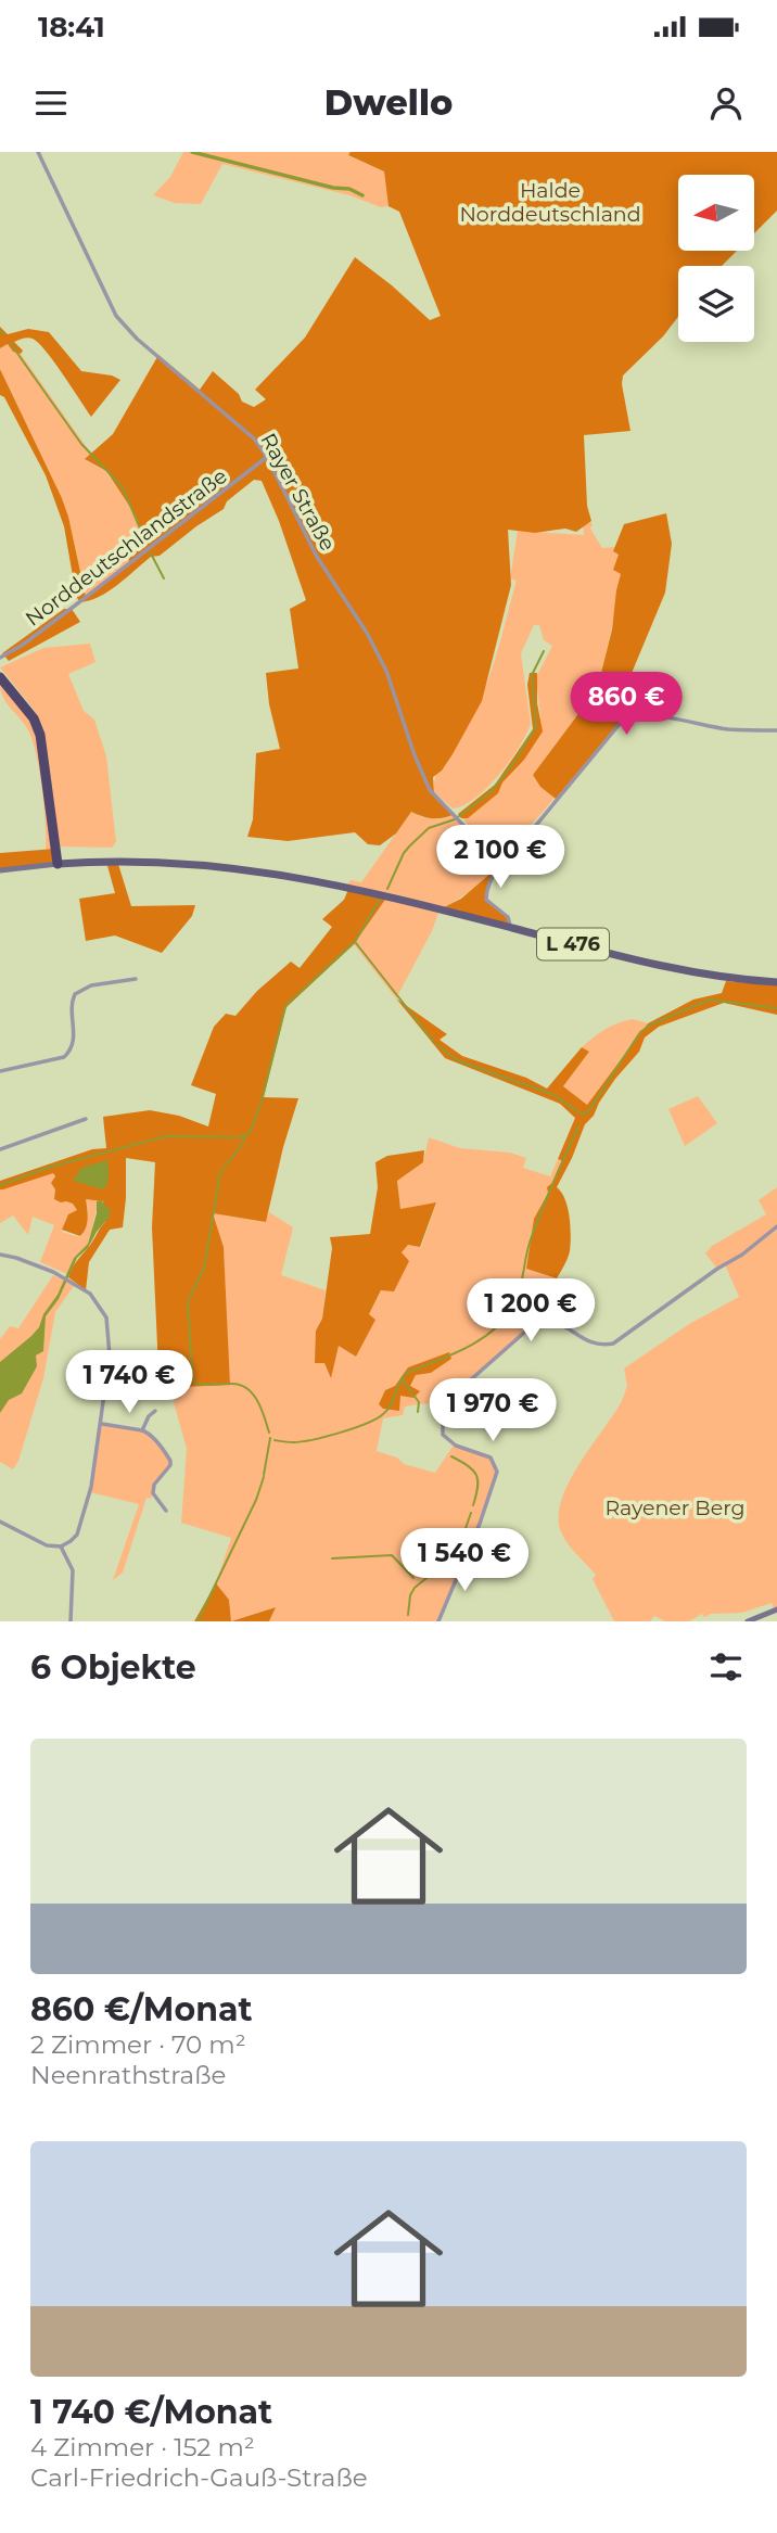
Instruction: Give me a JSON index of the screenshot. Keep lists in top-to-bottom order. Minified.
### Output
{"streets":{"main road":["L 476"],"street":["Rayer Straße","Norddeutschlandstraße"]},"crossings":[["Rayer Straße","Norddeutschlandstraße"]],"parks":["Halde Norddeutschland","Rayener Berg"],"north":"left","page":{"status":"18:41","header":"Dwello","price":["860 €","2 100 €","1 200 €","1 740 €","1 970 €","1 540 €"],"heading":"6 Objekte","list":[{"name":"860 €/Monat","note":"2 Zimmer · 70 m² · Neenrathstraße"},{"name":"1 740 €/Monat","note":"4 Zimmer · 152 m² · Carl-Friedrich-Gauß-Straße"}]}}
